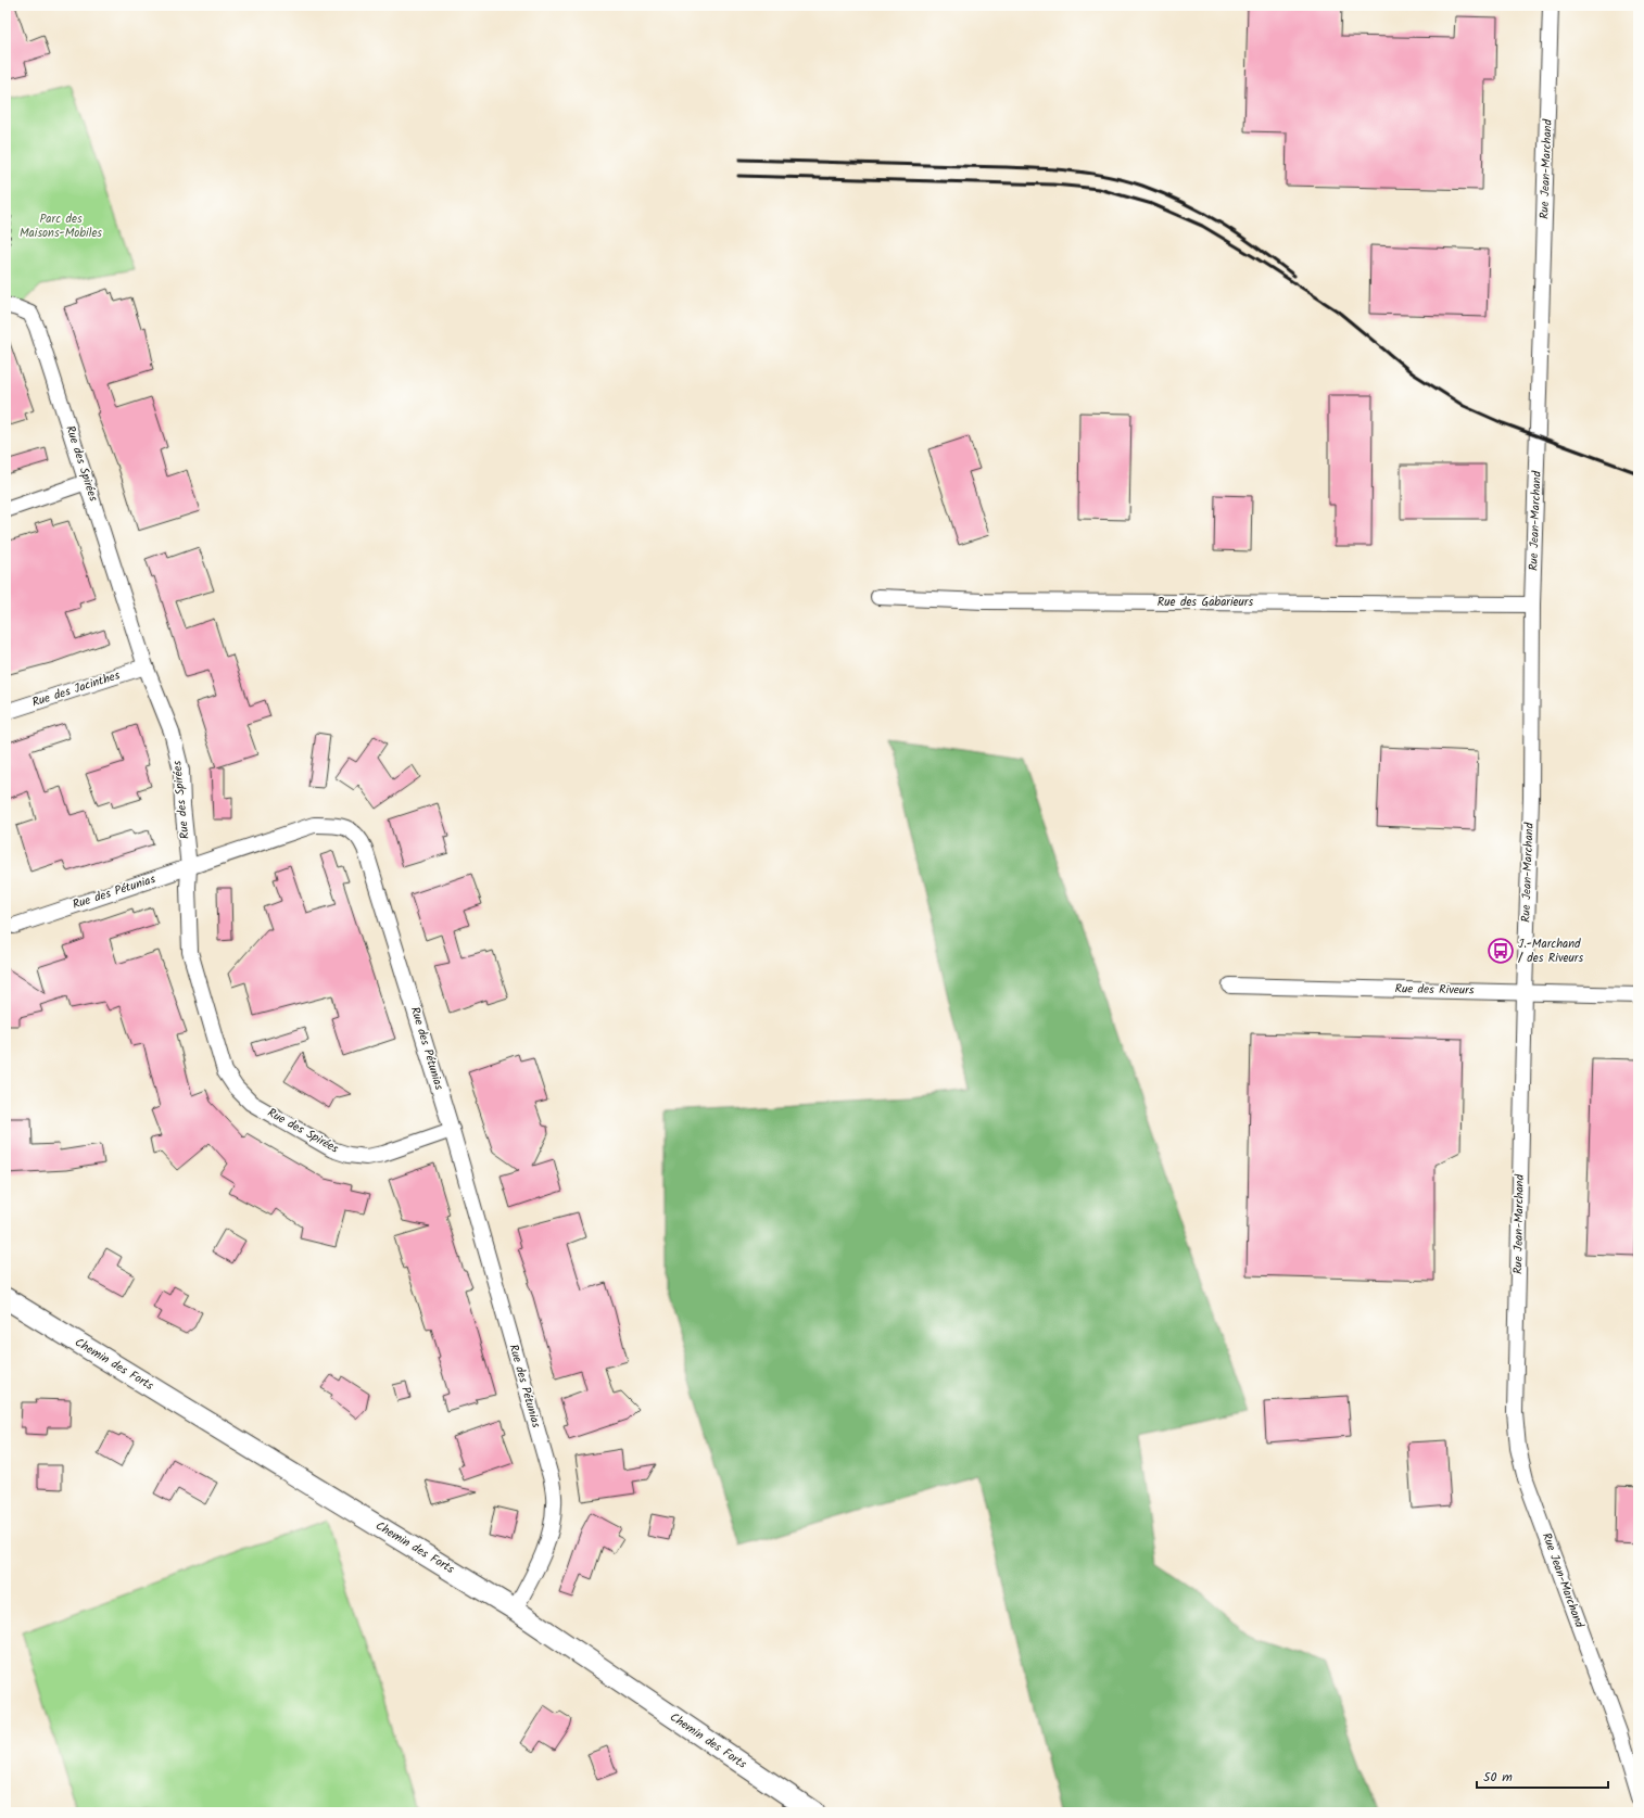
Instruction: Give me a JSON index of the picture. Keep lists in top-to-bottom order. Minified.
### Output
{"streets":{"street":["Rue Jean-Marchand","Rue des Spirées","Rue des Gabarieurs","Rue des Jacinthes","Rue des Pétunias","Rue des Riveurs","Chemin des Forts"]},"crossings":[["Rue Jean-Marchand","Rue des Gabarieurs"],["Rue Jean-Marchand","Rue des Riveurs"],["Rue des Spirées","Rue des Jacinthes"],["Rue des Spirées","Rue des Pétunias"],["Rue des Pétunias","Chemin des Forts"]],"parks":["Parc des Maisons-Mobiles"],"places":{"bus stop":["J.-Marchand / des Riveurs"]},"scale_bar":"50 m"}
